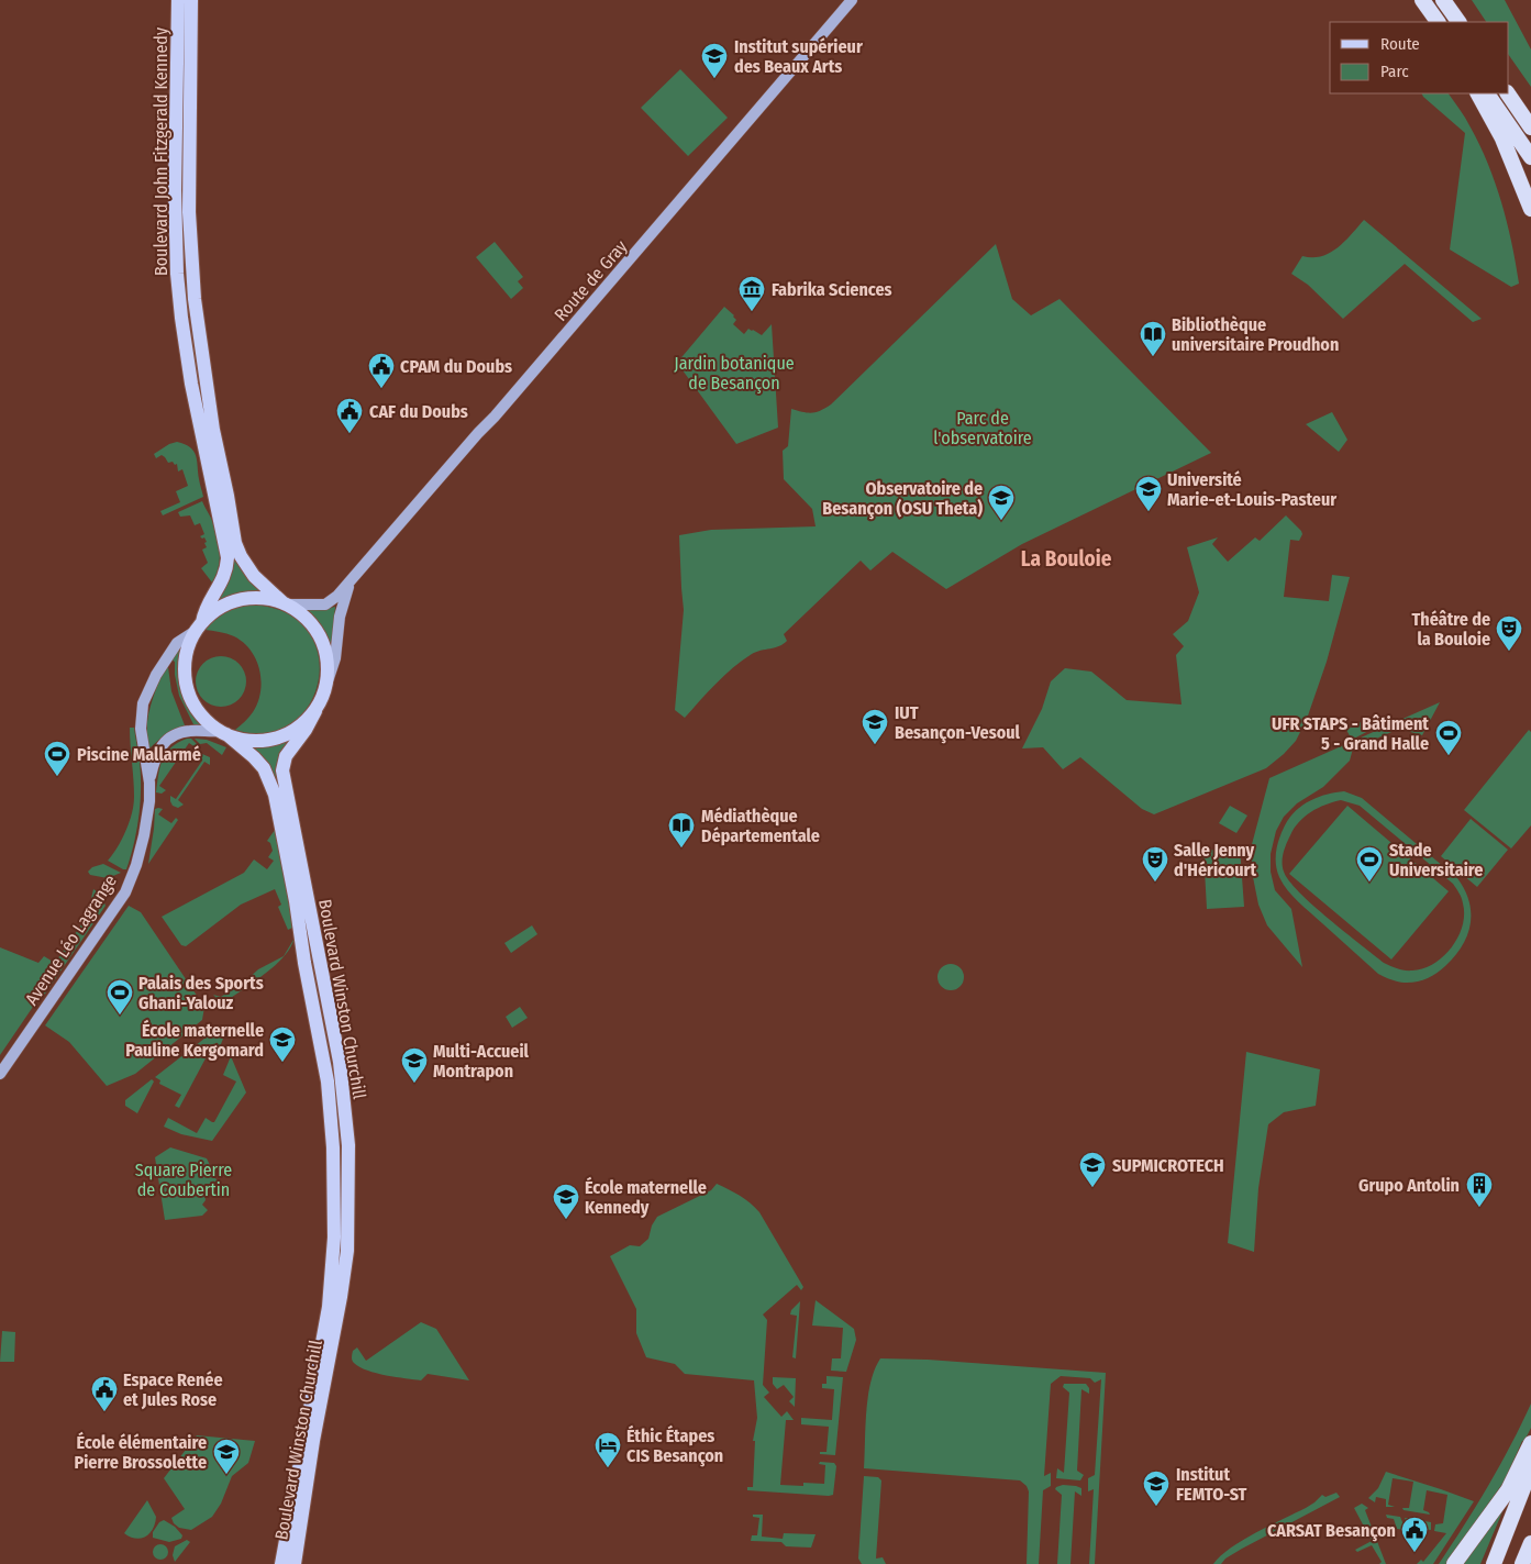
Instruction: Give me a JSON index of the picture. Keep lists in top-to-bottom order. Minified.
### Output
{"streets":{"main road":["Boulevard John Fitzgerald Kennedy","Route de Gray","Avenue Léo Lagrange","Boulevard Winston Churchill"]},"crossings":[["Boulevard John Fitzgerald Kennedy","Route de Gray"],["Boulevard John Fitzgerald Kennedy","Avenue Léo Lagrange"],["Boulevard John Fitzgerald Kennedy","Boulevard Winston Churchill"],["Route de Gray","Avenue Léo Lagrange"],["Route de Gray","Boulevard Winston Churchill"],["Avenue Léo Lagrange","Boulevard Winston Churchill"]],"districts":["La Bouloie"],"parks":["Jardin botanique de Besançon","Parc de l'observatoire","Square Pierre de Coubertin"],"places":{"school or university":["Institut supérieur des Beaux Arts","Université Marie-et-Louis-Pasteur","Observatoire de Besançon (OSU Theta)","IUT Besançon-Vesoul","École maternelle Pauline Kergomard","Multi-Accueil Montrapon","SUPMICROTECH","École maternelle Kennedy","École élémentaire Pierre Brossolette","Institut FEMTO-ST"],"museum":["Fabrika Sciences"],"library":["Bibliothèque universitaire Proudhon","Médiathèque Départementale"],"public building":["CPAM du Doubs","CAF du Doubs","Espace Renée et Jules Rose","CARSAT Besançon"],"theatre":["Théâtre de la Bouloie","Salle Jenny d'Héricourt"],"sports":["UFR STAPS - Bâtiment 5 - Grand Halle","Piscine Mallarmé","Stade Universitaire","Palais des Sports Ghani-Yalouz"],"building":["Grupo Antolin"],"hotel":["Éthic Étapes CIS Besançon"]},"legend":["Route","Parc"]}
